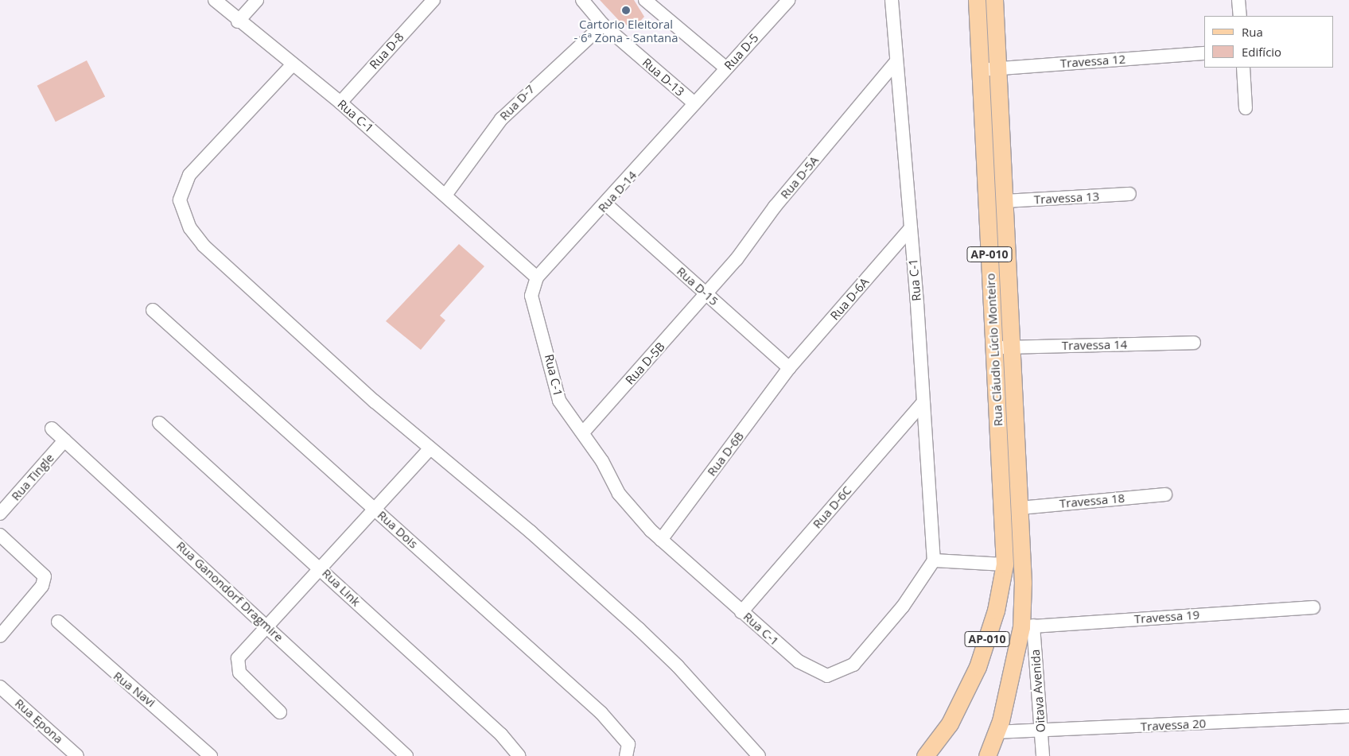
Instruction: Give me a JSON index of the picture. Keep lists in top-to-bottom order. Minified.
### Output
{"streets":{"main road":["AP-010","Rua Cláudio Lúcio Monteiro"],"street":["Rua D-8","Rua D-5","Travessa 12","Rua D-13","Rua D-7","Rua C-1","Rua D-5A","Rua D-14","Travessa 13","Rua D-15","Rua D-6A","Travessa 14","Rua D-5B","Rua D-6B","Rua Tingle","Travessa 18","Rua D-6C","Rua Dois","Rua Link","Rua Ganondorf Dragmire","Travessa 19","Rua Navi","Oitava Avenida","Rua Epona","Travessa 20"]},"crossings":[["Rua D-8","Rua C-1"],["Rua D-5","Rua D-13"],["Rua D-5","Rua D-14"],["Travessa 12","Rua Cláudio Lúcio Monteiro"],["Rua D-13","Rua D-7"],["Rua D-13","Rua D-14"],["Rua D-7","Rua C-1"],["Rua C-1","Rua D-5A"],["Rua C-1","Rua D-14"],["Rua C-1","Rua D-6A"],["Rua C-1","Rua D-5B"],["Rua C-1","Rua D-6B"],["Rua C-1","Rua D-6C"],["Rua D-5A","Rua D-15"],["Rua D-5A","Rua D-5B"],["Rua D-14","Rua D-15"],["Travessa 13","Rua Cláudio Lúcio Monteiro"],["AP-010","Rua Cláudio Lúcio Monteiro"],["AP-010","Travessa 18"],["AP-010","Travessa 19"],["AP-010","Oitava Avenida"],["AP-010","Travessa 20"],["Rua D-15","Rua D-6A"],["Rua D-15","Rua D-5B"],["Rua D-15","Rua D-6B"],["Rua D-6A","Rua D-6B"],["Travessa 14","Rua Cláudio Lúcio Monteiro"],["Rua Cláudio Lúcio Monteiro","Travessa 18"],["Rua Tingle","Rua Ganondorf Dragmire"],["Travessa 19","Oitava Avenida"],["Oitava Avenida","Travessa 20"]],"places":["Cartorio Eleitoral - 6ª Zona - Santana"],"legend":["Rua","Edifício"]}
